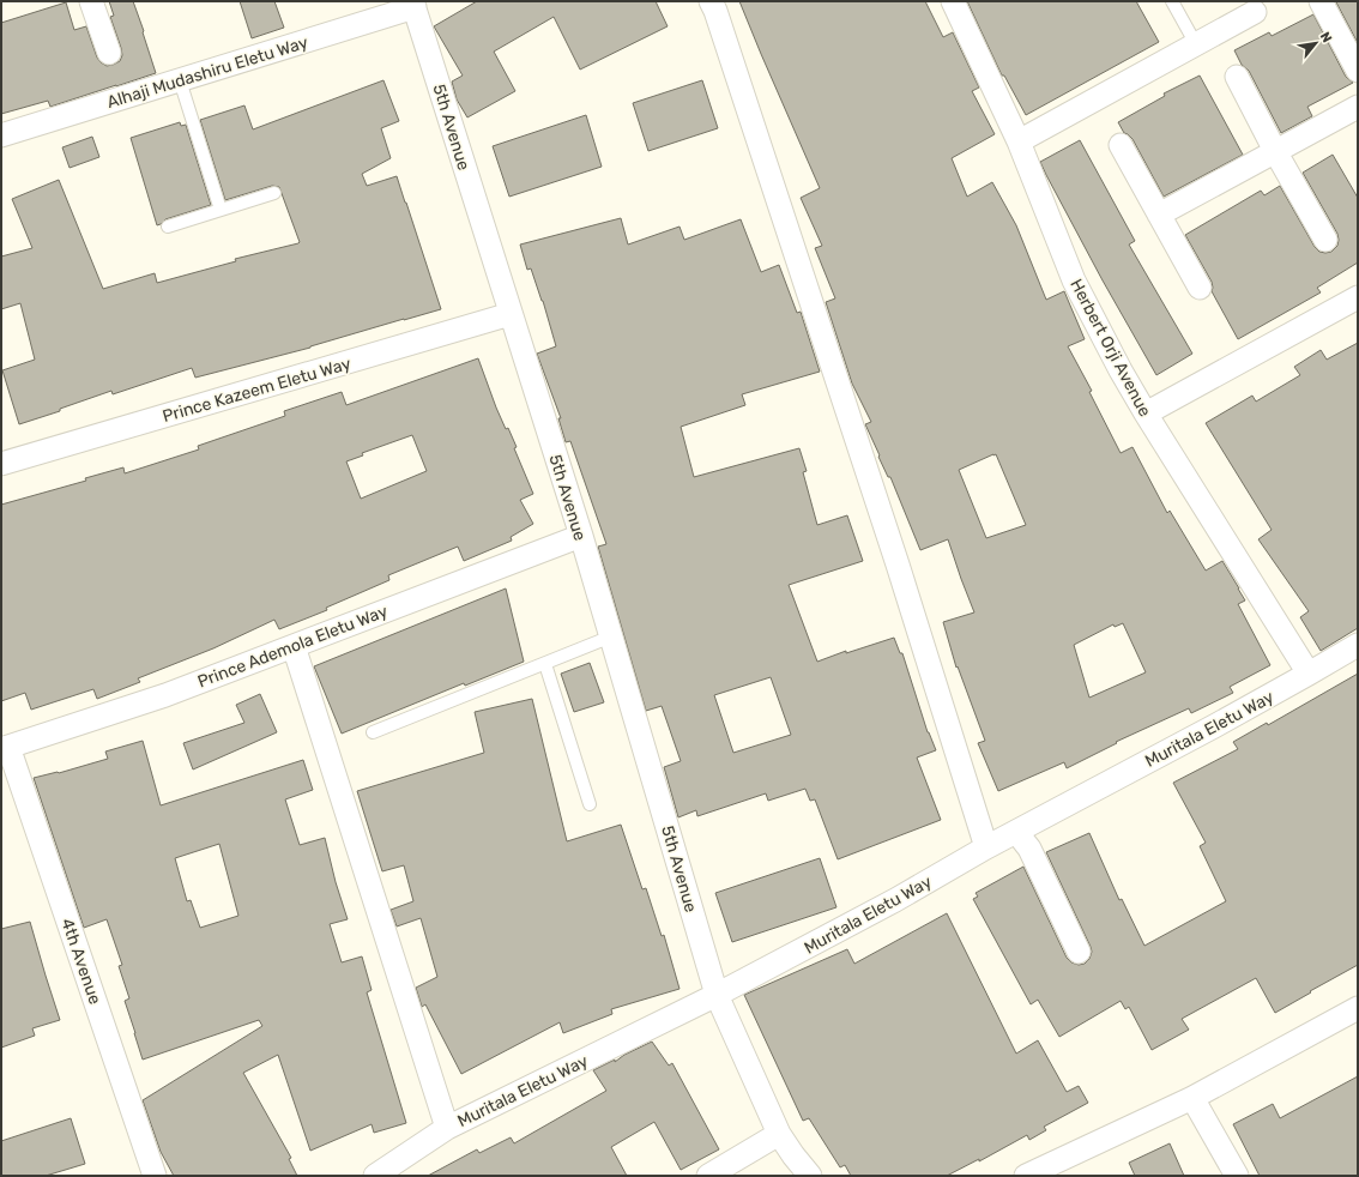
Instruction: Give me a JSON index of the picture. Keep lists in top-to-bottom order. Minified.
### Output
{"streets":{"street":["Alhaji Mudashiru Eletu Way","5th Avenue","Herbert Orji Avenue","Prince Kazeem Eletu Way","Prince Ademola Eletu Way","Muritala Eletu Way","4th Avenue"]},"crossings":[["Alhaji Mudashiru Eletu Way","5th Avenue"],["5th Avenue","Prince Kazeem Eletu Way"],["5th Avenue","Prince Ademola Eletu Way"],["5th Avenue","Muritala Eletu Way"],["Herbert Orji Avenue","Muritala Eletu Way"],["Prince Ademola Eletu Way","4th Avenue"]],"north":"top right"}
